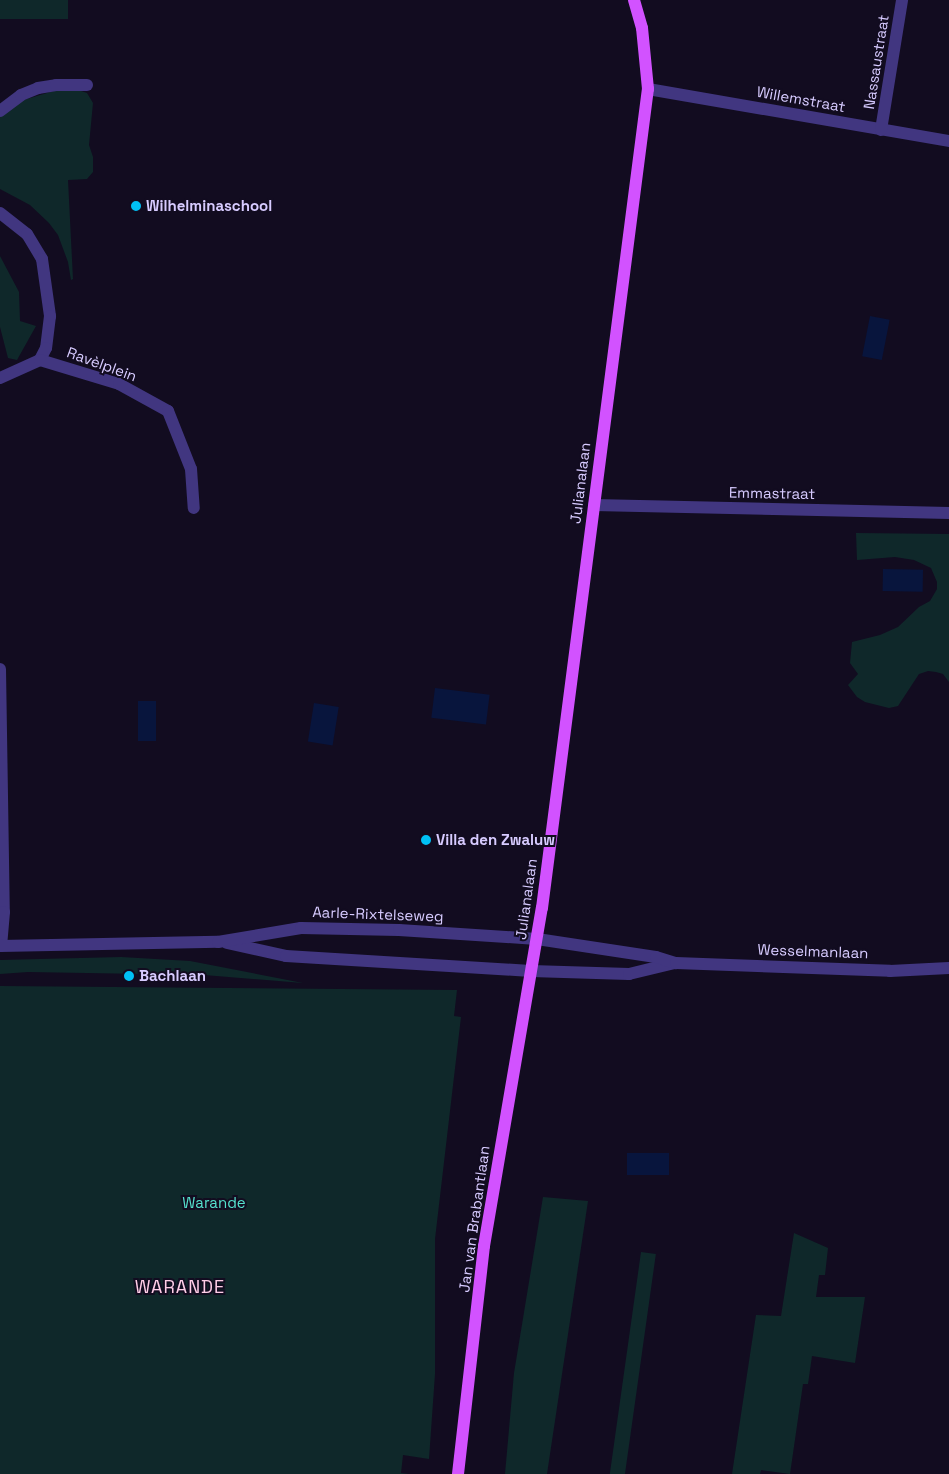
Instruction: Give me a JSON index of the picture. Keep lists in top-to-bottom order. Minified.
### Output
{"streets":{"main road":["Julianalaan","Jan van Brabantlaan"],"street":["Nassaustraat","Willemstraat","Ravèlplein","Emmastraat","Aarle-Rixtelseweg","Wesselmanlaan"]},"crossings":[["Nassaustraat","Willemstraat"],["Willemstraat","Julianalaan"],["Julianalaan","Emmastraat"],["Julianalaan","Aarle-Rixtelseweg"],["Julianalaan","Wesselmanlaan"],["Julianalaan","Jan van Brabantlaan"],["Aarle-Rixtelseweg","Wesselmanlaan"],["Aarle-Rixtelseweg","Jan van Brabantlaan"],["Wesselmanlaan","Jan van Brabantlaan"]],"districts":["WARANDE"],"parks":["Warande"],"places":["Wilhelminaschool","Villa den Zwaluw","Bachlaan"]}
